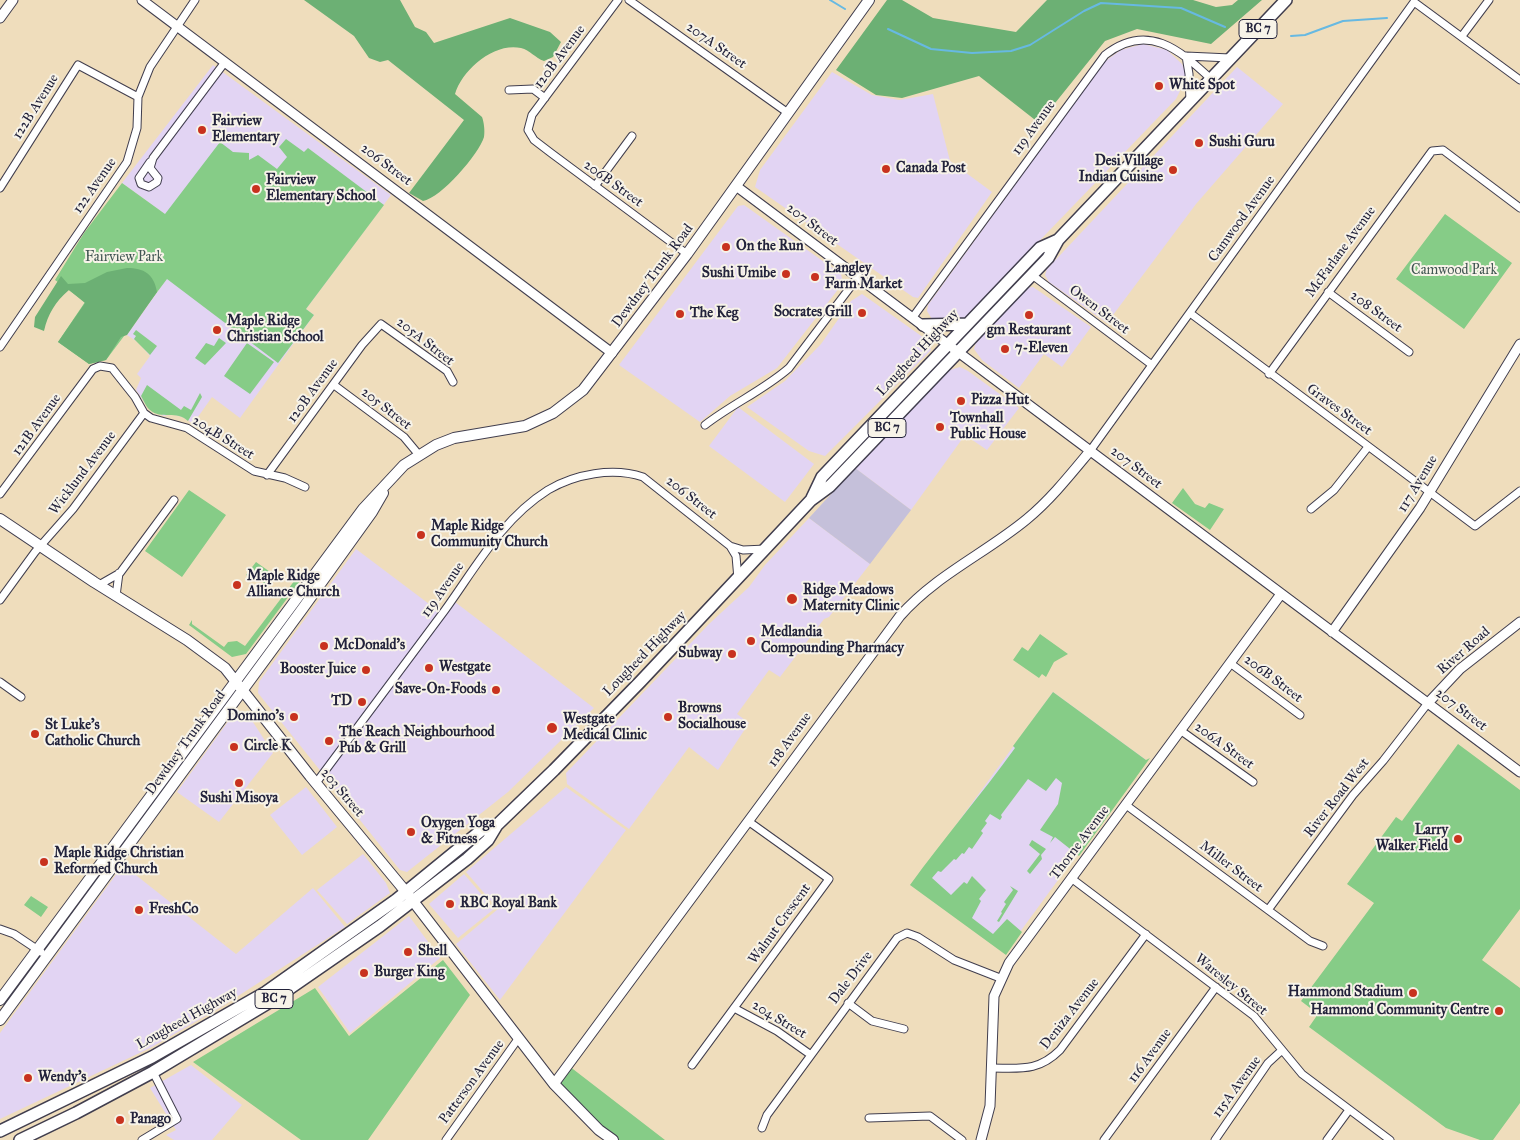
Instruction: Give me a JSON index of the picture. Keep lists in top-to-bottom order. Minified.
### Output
{"streets":{"highway":["BC 7","Lougheed Highway"],"main road":["Dewdney Trunk Road","203 Street"],"street":["207A Street","120B Avenue","122B Avenue","119 Avenue","206 Street","206B Street","122 Avenue","Camwood Avenue","207 Street","McFarlane Avenue","Owen Street","208 Street","205A Street","205 Street","Graves Street","121B Avenue","204B Street","Wicklund Avenue","117 Avenue","River Road","118 Avenue","206A Street","River Road West","Thorne Avenue","Miller Street","Walnut Crescent","Dale Drive","Waresley Street","Deniza Avenue","204 Street","116 Avenue","Patterson Avenue","115A Avenue"]},"crossings":[["207A Street","Dewdney Trunk Road"],["120B Avenue","206B Street"],["120B Avenue","205A Street"],["120B Avenue","205 Street"],["120B Avenue","204B Street"],["122B Avenue","122 Avenue"],["119 Avenue","206 Street"],["119 Avenue","207 Street"],["119 Avenue","Lougheed Highway"],["119 Avenue","203 Street"],["206 Street","122 Avenue"],["206 Street","Dewdney Trunk Road"],["206B Street","Dewdney Trunk Road"],["206B Street","Thorne Avenue"],["Camwood Avenue","207 Street"],["Camwood Avenue","Owen Street"],["Camwood Avenue","Graves Street"],["Camwood Avenue","118 Avenue"],["207 Street","Dewdney Trunk Road"],["207 Street","Lougheed Highway"],["207 Street","117 Avenue"],["207 Street","River Road"],["207 Street","118 Avenue"],["207 Street","River Road West"],["207 Street","Thorne Avenue"],["McFarlane Avenue","208 Street"],["McFarlane Avenue","Graves Street"],["Dewdney Trunk Road","205 Street"],["Dewdney Trunk Road","203 Street"],["Owen Street","Lougheed Highway"],["Lougheed Highway","203 Street"],["Graves Street","117 Avenue"],["121B Avenue","204B Street"],["121B Avenue","Wicklund Avenue"],["204B Street","Wicklund Avenue"],["Wicklund Avenue","203 Street"],["River Road","River Road West"],["118 Avenue","203 Street"],["118 Avenue","Walnut Crescent"],["206A Street","Thorne Avenue"],["203 Street","Patterson Avenue"],["River Road West","Miller Street"],["Thorne Avenue","Miller Street"],["Thorne Avenue","Dale Drive"],["Thorne Avenue","Waresley Street"],["Thorne Avenue","Deniza Avenue"],["Walnut Crescent","204 Street"],["Dale Drive","204 Street"],["Waresley Street","Deniza Avenue"],["Waresley Street","116 Avenue"],["Waresley Street","115A Avenue"]],"parks":["Fairview Park","Camwood Park"],"places":["White Spot","Fairview Elementary","Sushi Guru","Canada Post","Desi Village Indian Cuisine","Fairview Elementary School","On the Run","Sushi Umibe","Langley Farm Market","Socrates Grill","The Keg","gm Restaurant","Maple Ridge Christian School","7-Eleven","Pizza Hut","Townhall Public House","Maple Ridge Community Church","Maple Ridge Alliance Church","Ridge Meadows Maternity Clinic","Medlandia Compounding Pharmacy","McDonald's","Subway","Westgate","Booster Juice","Save-On-Foods","TD","Domino's","Browns Socialhouse","Westgate Medical Clinic","St Luke's Catholic Church","The Reach Neighbourhood Pub & Grill","Circle K","Sushi Misoya","Oxygen Yoga & Fitness","Larry Walker Field","Maple Ridge Christian Reformed Church","RBC Royal Bank","FreshCo","Shell","Burger King","Hammond Stadium","Hammond Community Centre","Wendy's","Panago"]}
